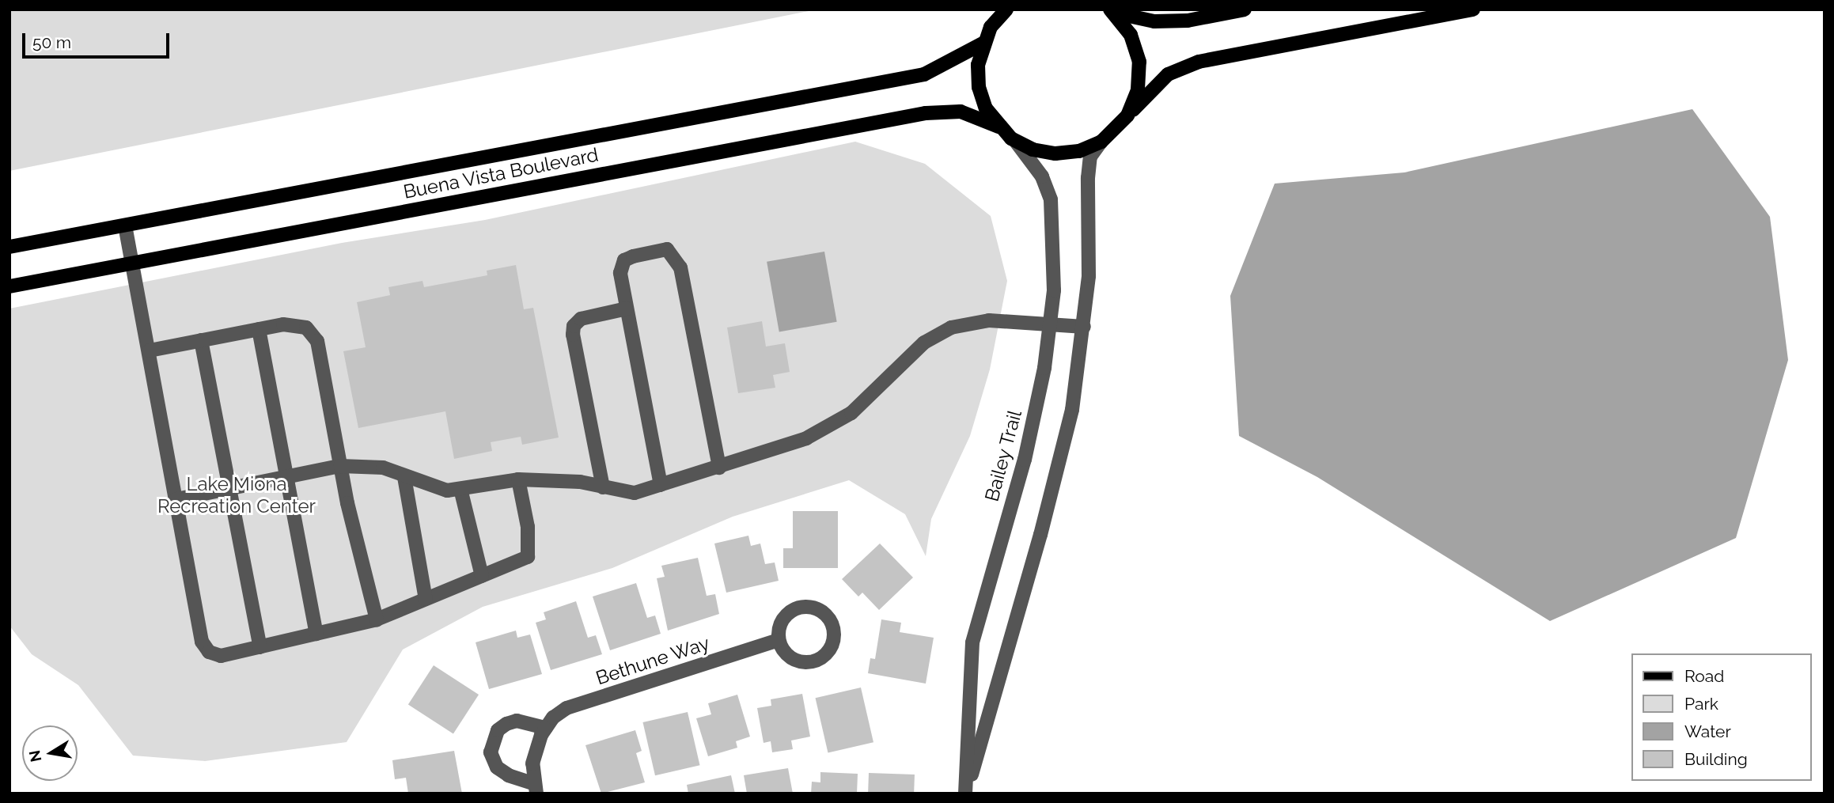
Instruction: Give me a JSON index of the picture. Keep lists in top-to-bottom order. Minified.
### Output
{"streets":{"main road":["Buena Vista Boulevard"],"street":["Bailey Trail","Bethune Way"]},"crossings":[["Buena Vista Boulevard","Bailey Trail"]],"parks":["Lake Miona Recreation Center"],"legend":["Road","Park","Water","Building"],"scale_bar":"50 m","north":"left"}
